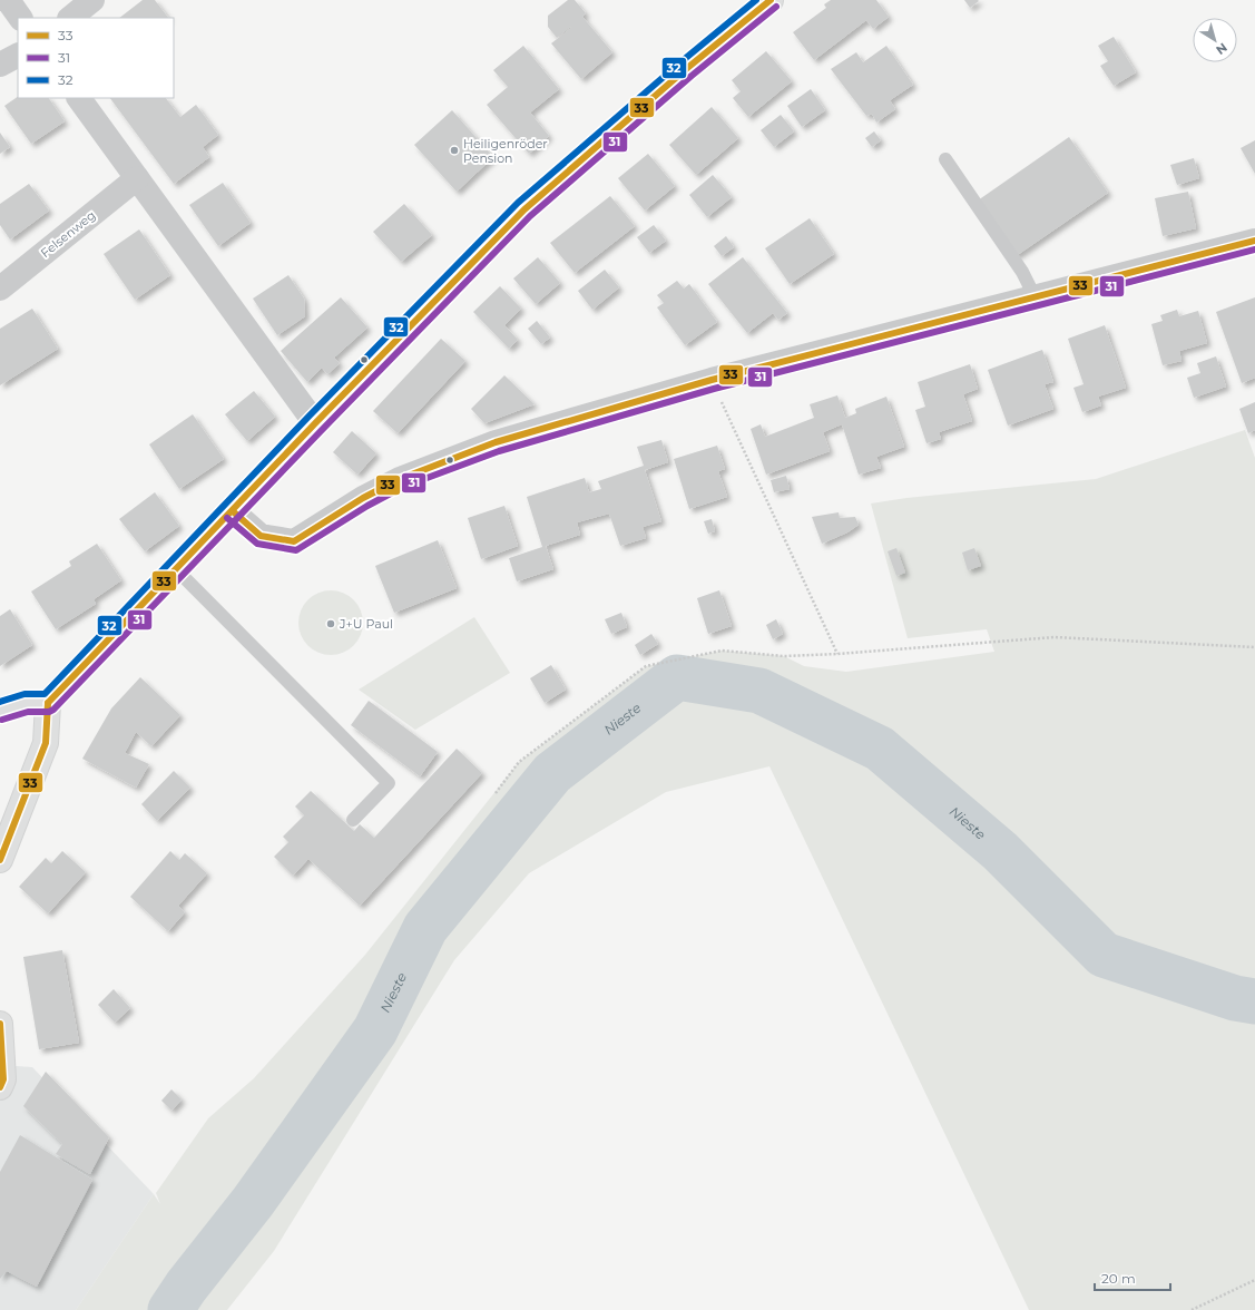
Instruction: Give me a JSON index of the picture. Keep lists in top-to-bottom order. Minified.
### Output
{"streets":{"street":["Felsenweg"]},"water":["Nieste"],"places":["Heiligenröder Pension","J+U Paul"],"lines":["transit line 33","transit line 32","transit line 31"],"legend":["33","31","32"],"scale_bar":"20 m","north":"bottom right"}
